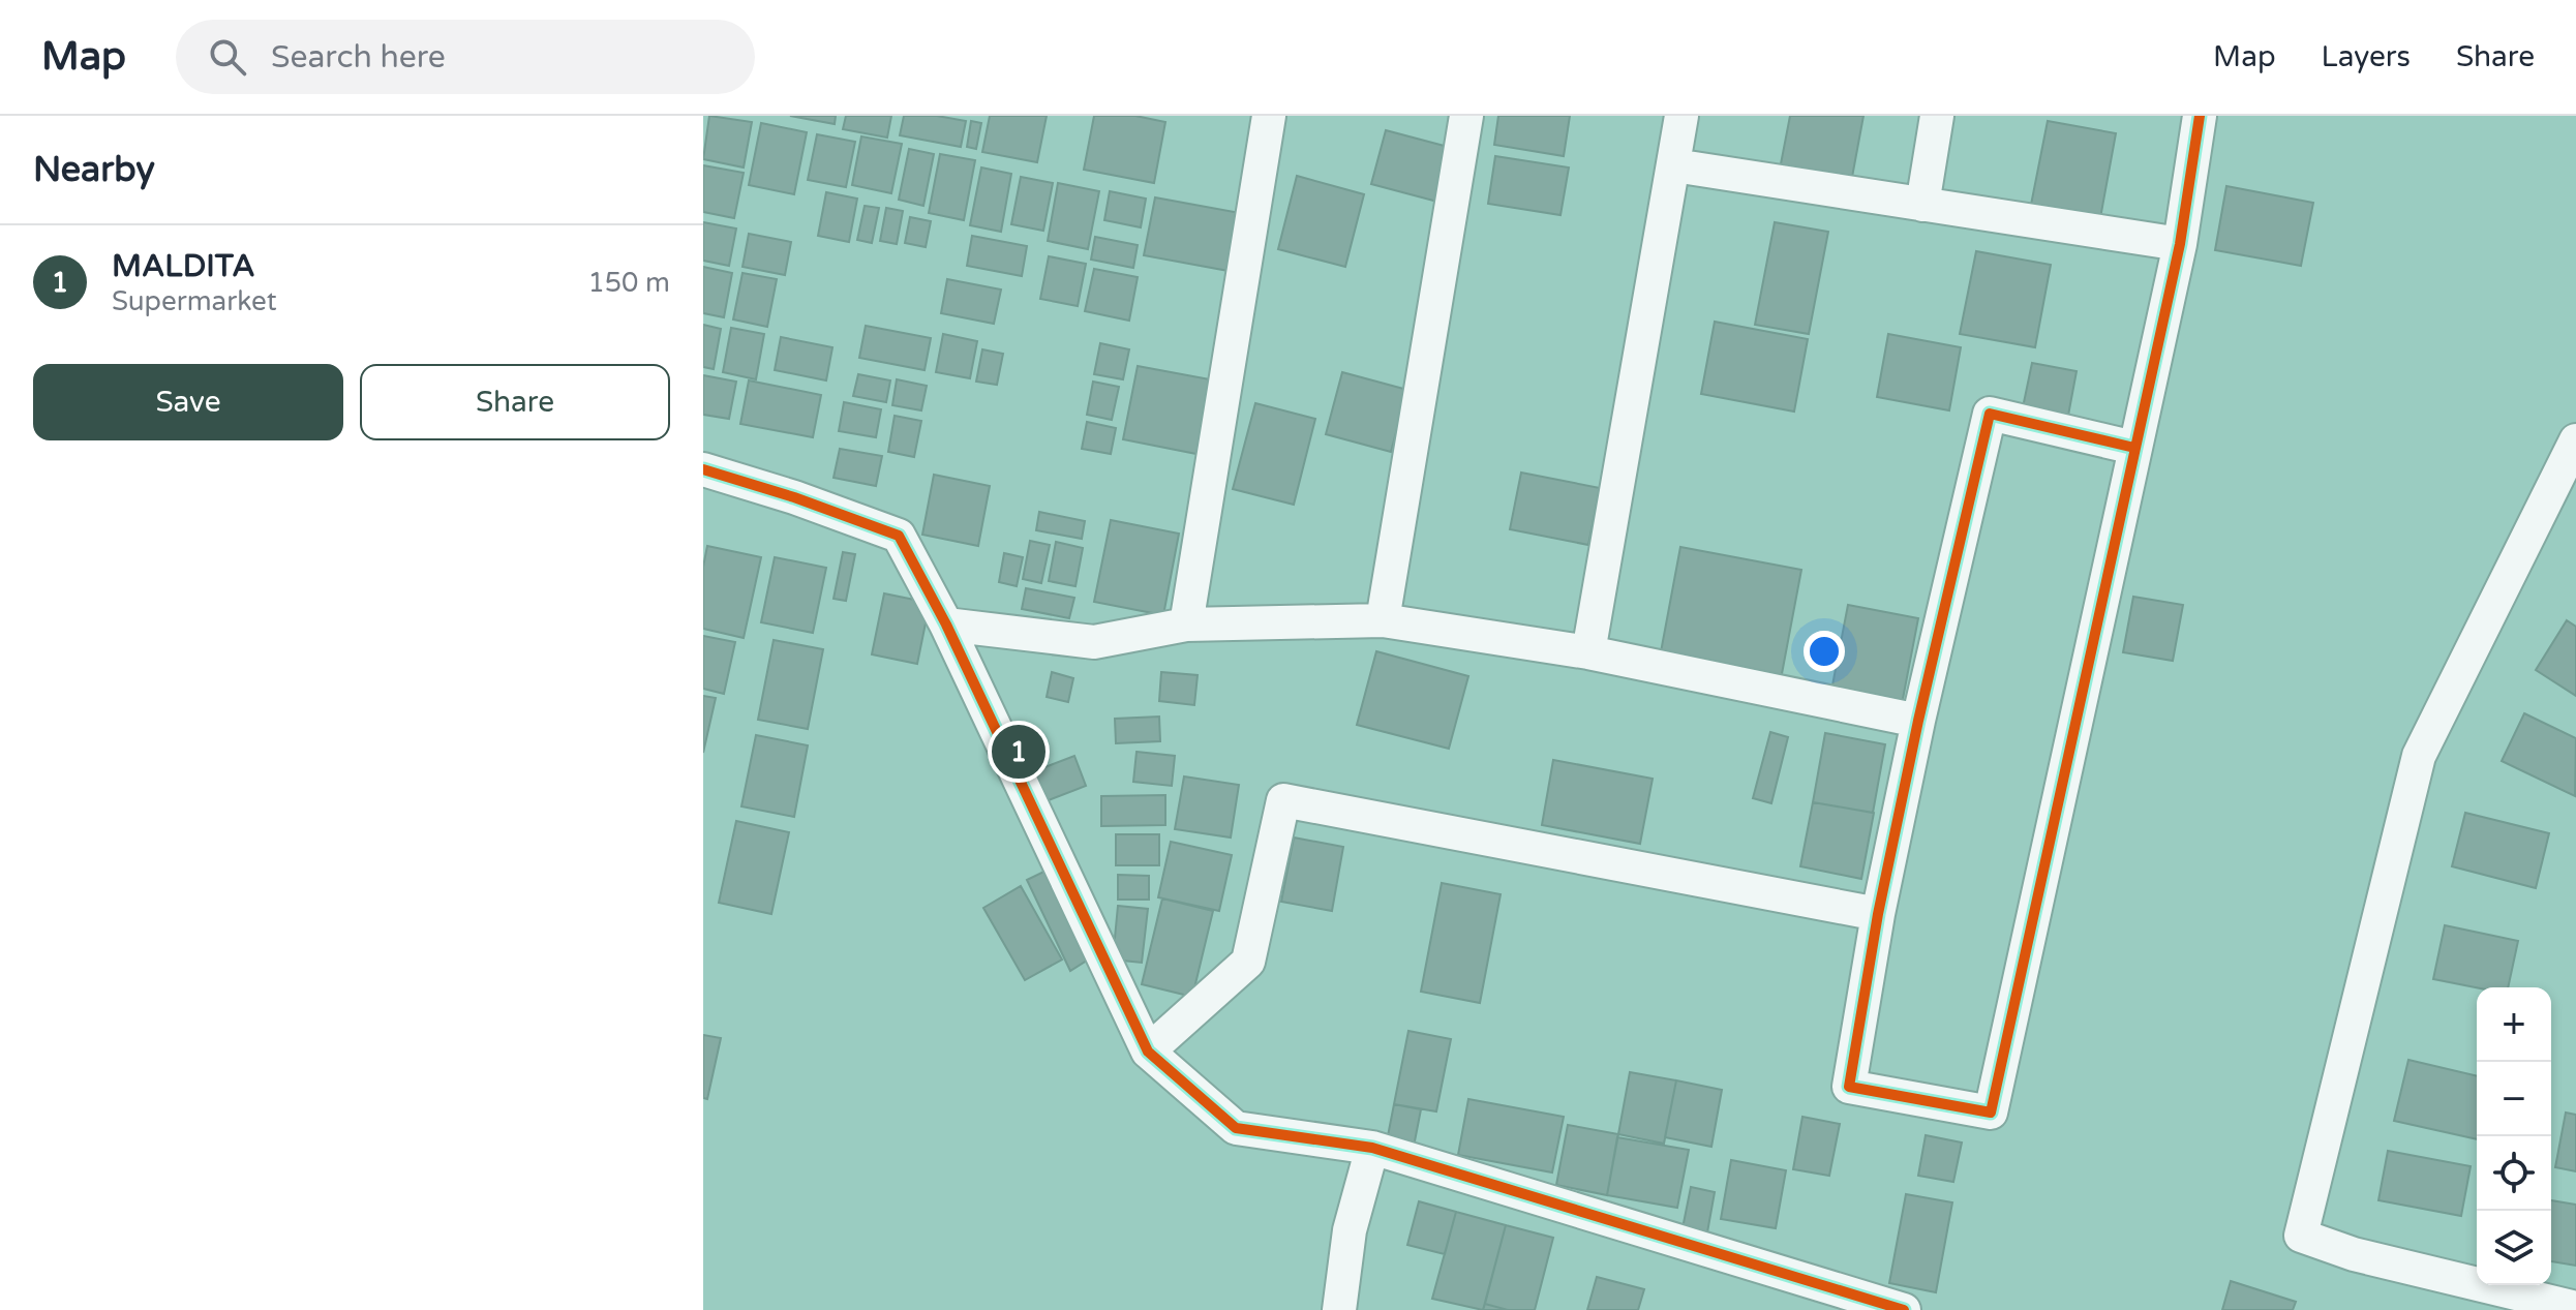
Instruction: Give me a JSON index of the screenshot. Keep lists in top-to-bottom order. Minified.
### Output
{"page":{"header":"Map","search":"Search here","nav":["Map","Layers","Share"],"heading":"Nearby","list":[{"mark":"1","name":"MALDITA","note":"Supermarket","value":"150 m"}],"buttons":["Save","Share"],"pins":"1","map_buttons":["+","−"]}}
